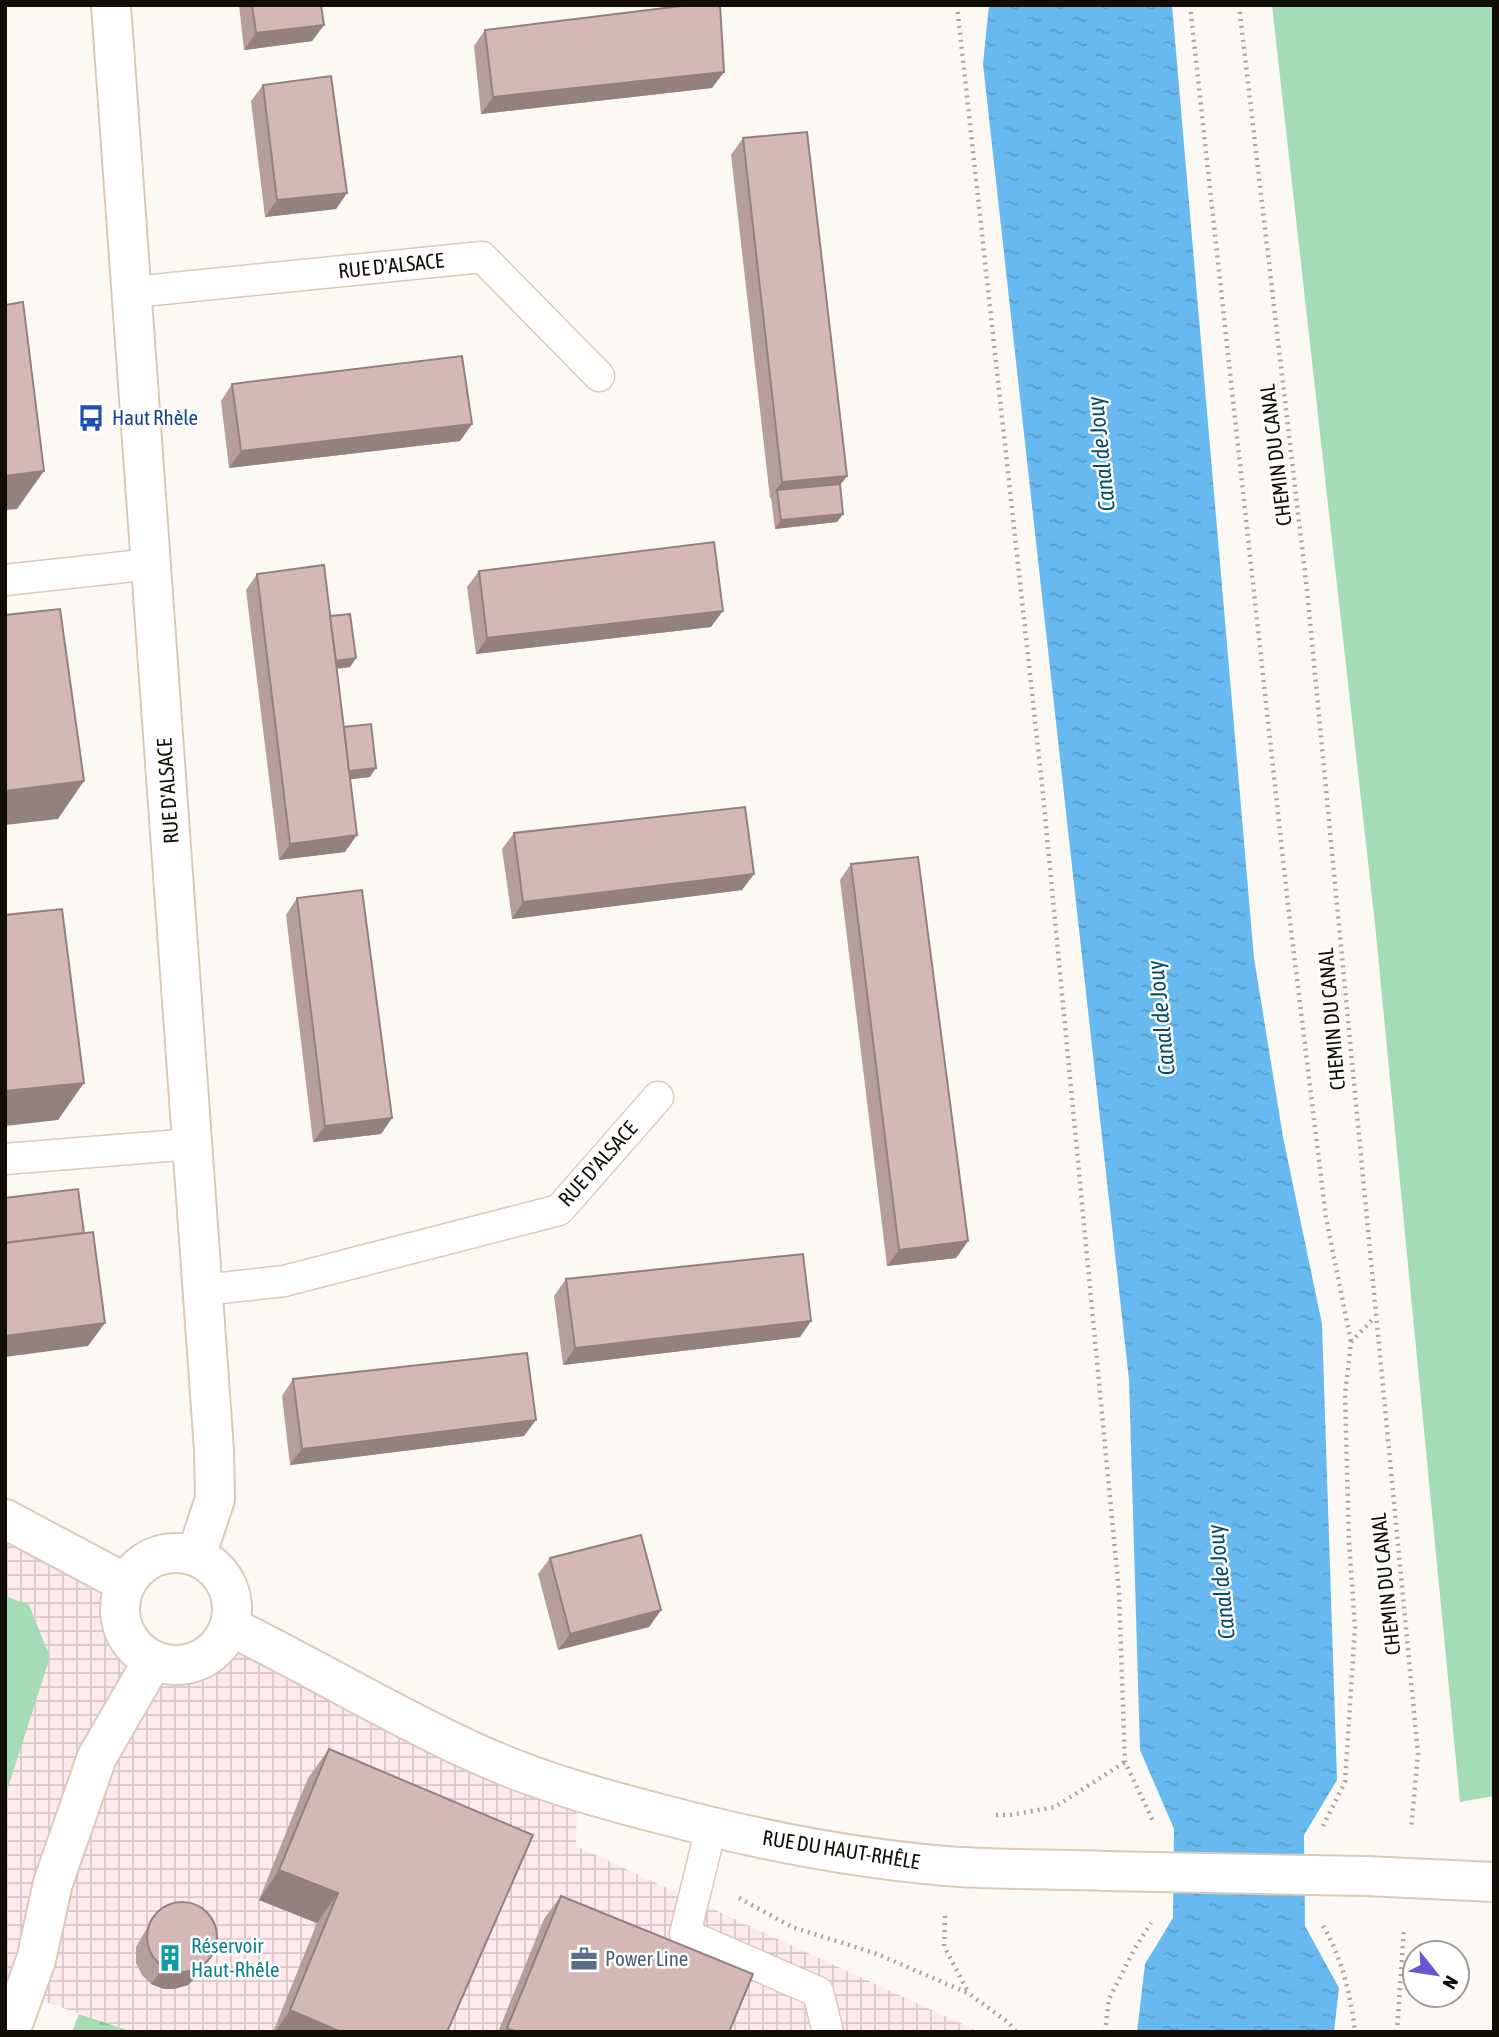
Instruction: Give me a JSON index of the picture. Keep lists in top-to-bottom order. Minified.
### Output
{"streets":{"street":["RUE D'ALSACE","RUE DU HAUT-RHÊLE"],"path":["CHEMIN DU CANAL"]},"crossings":[["RUE D'ALSACE","RUE DU HAUT-RHÊLE"],["CHEMIN DU CANAL","RUE DU HAUT-RHÊLE"]],"water":["Canal de Jouy"],"places":{"bus stop":["Haut Rhèle"],"building":["Réservoir Haut-Rhêle"],"office":["Power Line"]},"north":"bottom right"}
